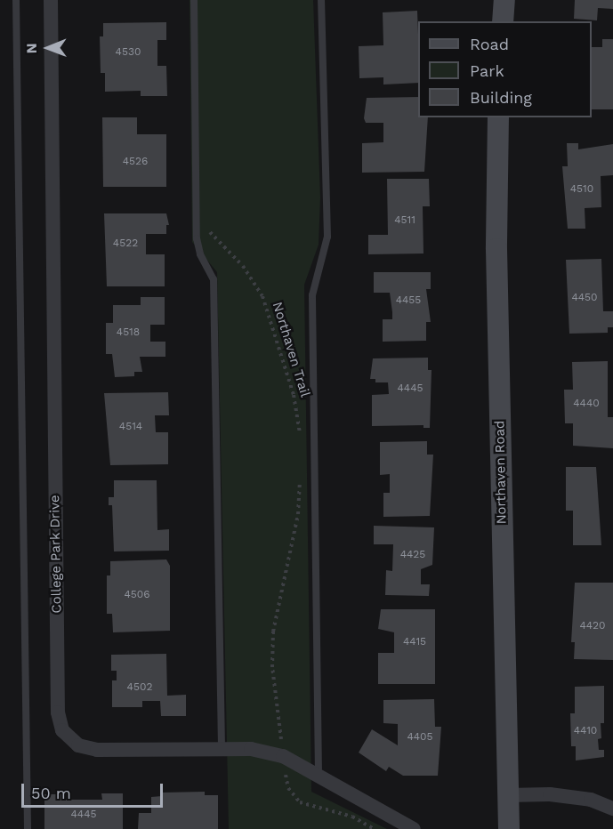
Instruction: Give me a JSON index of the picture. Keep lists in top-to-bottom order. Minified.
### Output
{"streets":{"street":["Northaven Road","College Park Drive"],"path":["Northaven Trail"]},"house_numbers":["4530","4526","4510","4511","4522","4450","4455","4518","4445","4440","4514","4425","4506","4420","4415","4502","4410","4405","4445"],"legend":["Road","Park","Building"],"scale_bar":"50 m","north":"left"}
